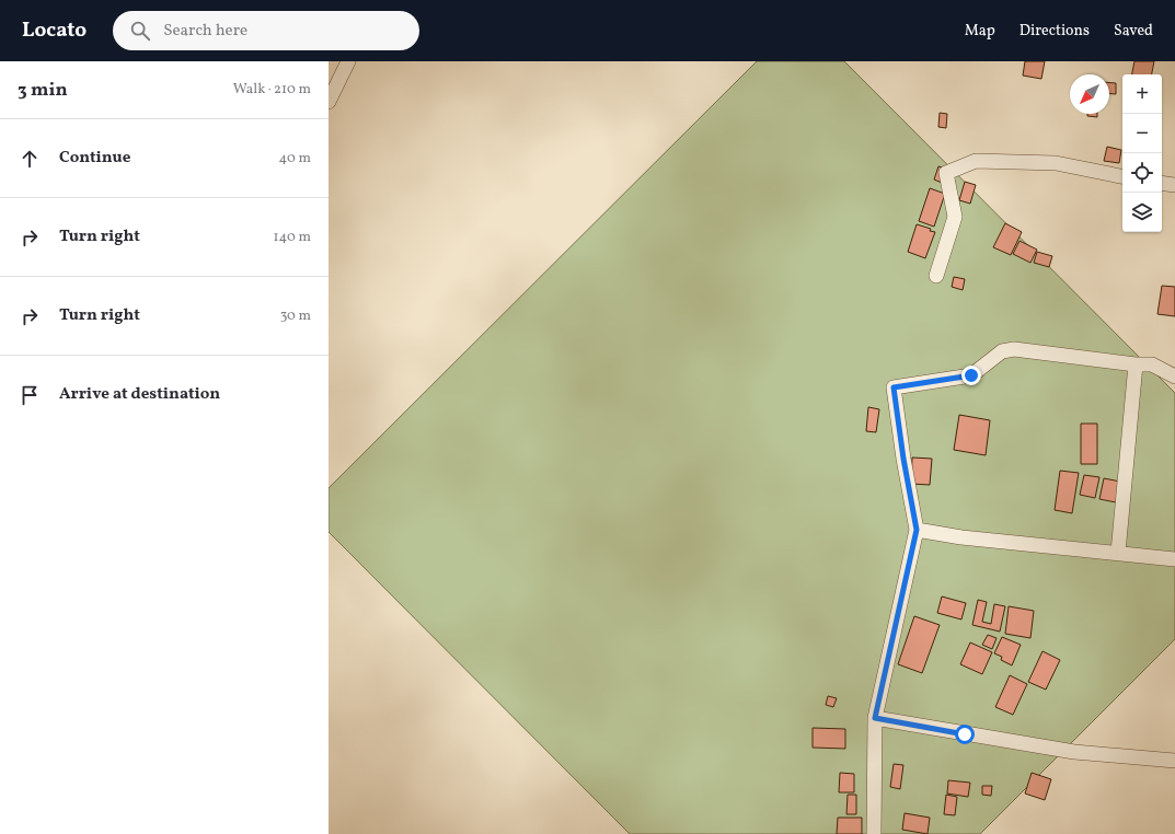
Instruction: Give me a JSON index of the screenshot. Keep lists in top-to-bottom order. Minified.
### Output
{"north":"bottom left","page":{"header":"Locato","search":"Search here","nav":["Map","Directions","Saved"],"heading":["3 min","Walk · 210 m"],"map_buttons":["+","−"],"list":[["Continue","40 m"],["Turn right","140 m"],["Turn right","30 m"],"Arrive at destination"]}}
